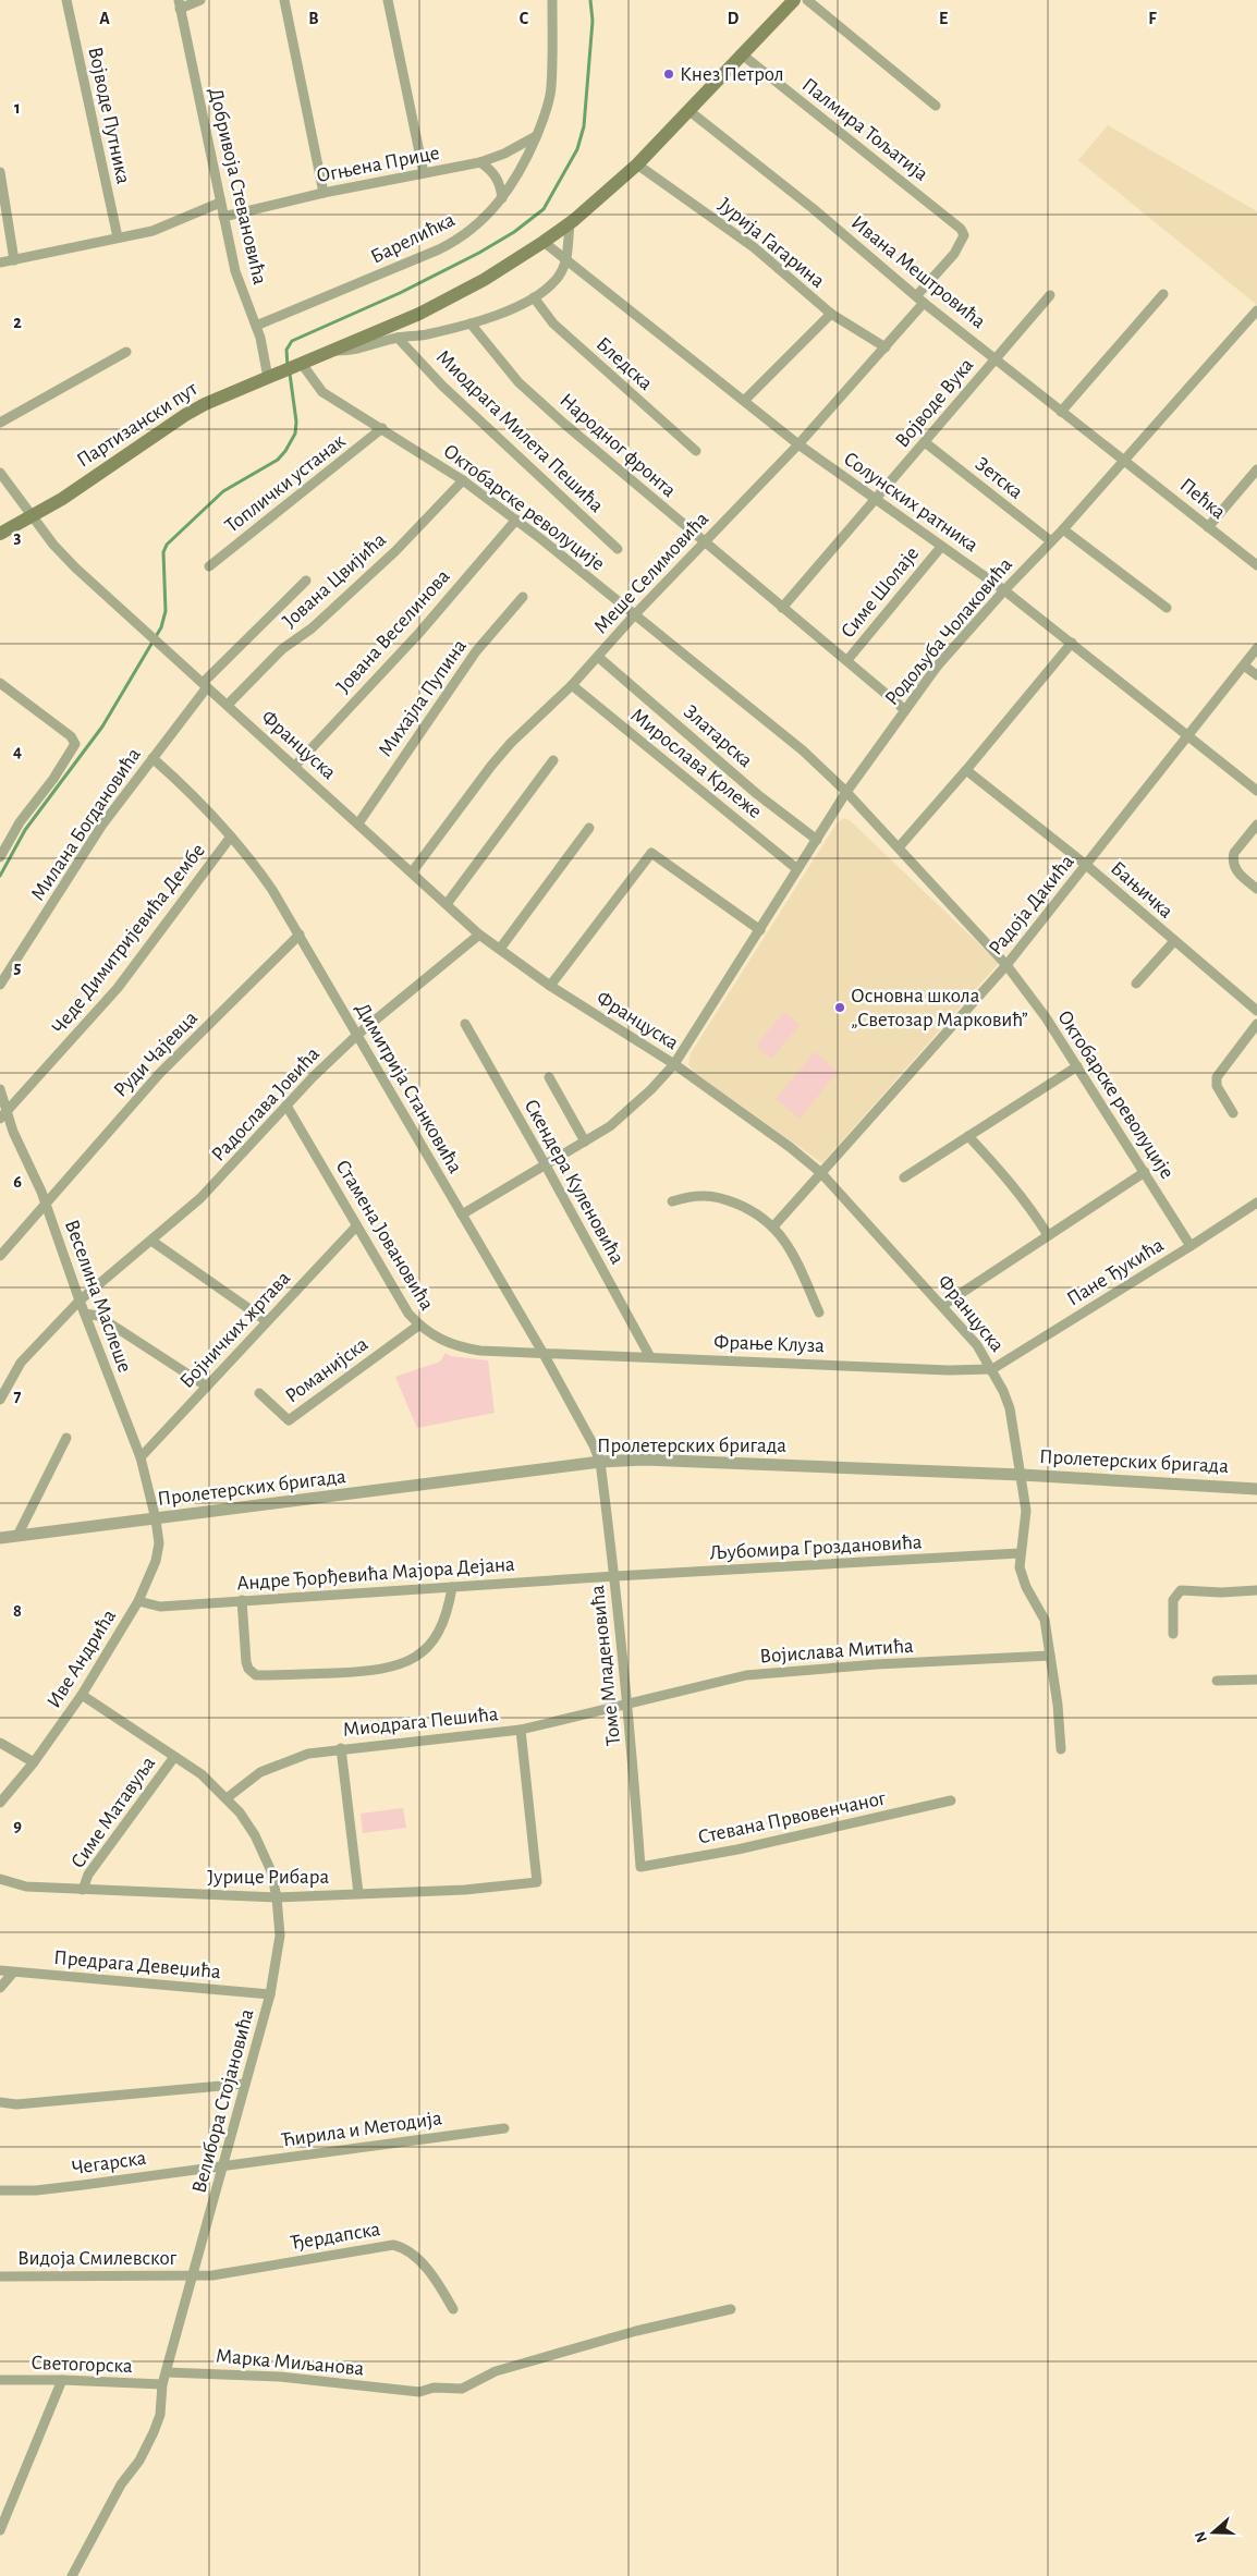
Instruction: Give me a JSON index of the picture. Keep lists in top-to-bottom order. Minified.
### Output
{"streets":{"main road":["Партизански пут"],"street":["Војводе Путника","Палмира Тољатија","Огњена Прице","Добривоја Стевановића","Барелићка","Јурија Гагарина","Ивана Мештровића","Бледска","Војводе Вука","Миодрага Милета Пешића","Народног фронта","Зетска","Топлички устанак","Пећка","Солунских ратника","Октобарске револуције","Меше Селимовића","Јована Цвијића","Симе Шолаје","Јована Веселинова","Родољуба Чолаковића","Михајла Пупина","Златарска","Француска","Мирослава Крлеже","Милана Богдановића","Бањичка","Радоја Дакића","Чеде Димитријевића Дембе","Руди Чајевца","Димитрија Станковића","Радослава Јовића","Скендера Куленовића","Стамена Јовановића","Пане Ђукића","Веселина Маслеше","Бојничких жртава","Фрање Клуза","Романијска","Пролетерских бригада","Љубомира Гроздановића","Андре Ђорђевића Мајора Дејана","Војислава Митића","Иве Андрића","Томе Младеновића","Миодрага Пешића","Симе Матавуља","Стевана Првовенчаног","Јурице Рибара","Предрага Девеџића","Велибора Стојановића","Ћирила и Методија","Чегарска","Ђердапска","Видоја Смилевског","Марка Миљанова","Светогорска"]},"crossings":[["Палмира Тољатија","Партизански пут"],["Палмира Тољатија","Меше Селимовића"],["Огњена Прице","Добривоја Стевановића"],["Огњена Прице","Барелићка"],["Добривоја Стевановића","Барелићка"],["Добривоја Стевановића","Партизански пут"],["Јурија Гагарина","Партизански пут"],["Јурија Гагарина","Меше Селимовића"],["Ивана Мештровића","Војводе Вука"],["Ивана Мештровића","Партизански пут"],["Ивана Мештровића","Пећка"],["Ивана Мештровића","Меше Селимовића"],["Ивана Мештровића","Родољуба Чолаковића"],["Бледска","Партизански пут"],["Војводе Вука","Народног фронта"],["Војводе Вука","Зетска"],["Војводе Вука","Солунских ратника"],["Партизански пут","Миодрага Милета Пешића"],["Партизански пут","Народног фронта"],["Партизански пут","Солунских ратника"],["Партизански пут","Октобарске револуције"],["Партизански пут","Француска"],["Народног фронта","Меше Селимовића"],["Народног фронта","Симе Шолаје"],["Народног фронта","Родољуба Чолаковића"],["Зетска","Родољуба Чолаковића"],["Топлички устанак","Октобарске револуције"],["Пећка","Родољуба Чолаковића"],["Солунских ратника","Меше Селимовића"],["Солунских ратника","Симе Шолаје"],["Солунских ратника","Родољуба Чолаковића"],["Солунских ратника","Радоја Дакића"],["Октобарске револуције","Меше Селимовића"],["Октобарске револуције","Јована Цвијића"],["Октобарске револуције","Јована Веселинова"],["Октобарске револуције","Родољуба Чолаковића"],["Октобарске револуције","Радоја Дакића"],["Октобарске револуције","Пане Ђукића"],["Меше Селимовића","Златарска"],["Меше Селимовића","Француска"],["Меше Селимовића","Мирослава Крлеже"],["Јована Цвијића","Француска"],["Јована Цвијића","Милана Богдановића"],["Јована Веселинова","Француска"],["Родољуба Чолаковића","Златарска"],["Родољуба Чолаковића","Француска"],["Родољуба Чолаковића","Мирослава Крлеже"],["Родољуба Чолаковића","Димитрија Станковића"],["Родољуба Чолаковића","Скендера Куленовића"],["Михајла Пупина","Француска"],["Француска","Милана Богдановића"],["Француска","Радоја Дакића"],["Француска","Радослава Јовића"],["Француска","Пане Ђукића"],["Француска","Фрање Клуза"],["Француска","Пролетерских бригада"],["Француска","Љубомира Гроздановића"],["Милана Богдановића","Димитрија Станковића"],["Бањичка","Радоја Дакића"],["Чеде Димитријевића Дембе","Димитрија Станковића"],["Чеде Димитријевића Дембе","Веселина Маслеше"],["Руди Чајевца","Димитрија Станковића"],["Руди Чајевца","Веселина Маслеше"],["Димитрија Станковића","Радослава Јовића"],["Димитрија Станковића","Стамена Јовановића"],["Димитрија Станковића","Фрање Клуза"],["Димитрија Станковића","Пролетерских бригада"],["Димитрија Станковића","Томе Младеновића"],["Радослава Јовића","Стамена Јовановића"],["Радослава Јовића","Веселина Маслеше"],["Скендера Куленовића","Фрање Клуза"],["Стамена Јовановића","Бојничких жртава"],["Стамена Јовановића","Фрање Клуза"],["Стамена Јовановића","Романијска"],["Пане Ђукића","Фрање Клуза"],["Веселина Маслеше","Бојничких жртава"],["Веселина Маслеше","Пролетерских бригада"],["Веселина Маслеше","Иве Андрића"],["Пролетерских бригада","Иве Андрића"],["Пролетерских бригада","Томе Младеновића"],["Љубомира Гроздановића","Андре Ђорђевића Мајора Дејана"],["Љубомира Гроздановића","Томе Младеновића"],["Андре Ђорђевића Мајора Дејана","Иве Андрића"],["Андре Ђорђевића Мајора Дејана","Томе Младеновића"],["Војислава Митића","Томе Младеновића"],["Војислава Митића","Миодрага Пешића"],["Иве Андрића","Велибора Стојановића"],["Томе Младеновића","Миодрага Пешића"],["Томе Младеновића","Стевана Првовенчаног"],["Миодрага Пешића","Јурице Рибара"],["Миодрага Пешића","Велибора Стојановића"],["Симе Матавуља","Јурице Рибара"],["Симе Матавуља","Велибора Стојановића"],["Јурице Рибара","Велибора Стојановића"],["Предрага Девеџића","Велибора Стојановића"],["Велибора Стојановића","Ћирила и Методија"],["Велибора Стојановића","Чегарска"],["Велибора Стојановића","Ђердапска"],["Велибора Стојановића","Видоја Смилевског"],["Велибора Стојановића","Марка Миљанова"],["Велибора Стојановића","Светогорска"],["Ћирила и Методија","Чегарска"],["Ђердапска","Видоја Смилевског"]],"places":["Кнез Петрол","Основна школа „Светозар Марковић”"],"north":"left","grid":{"columns":["A","B","C","D","E","F"],"rows":["1","2","3","4","5","6","7","8","9"]}}
